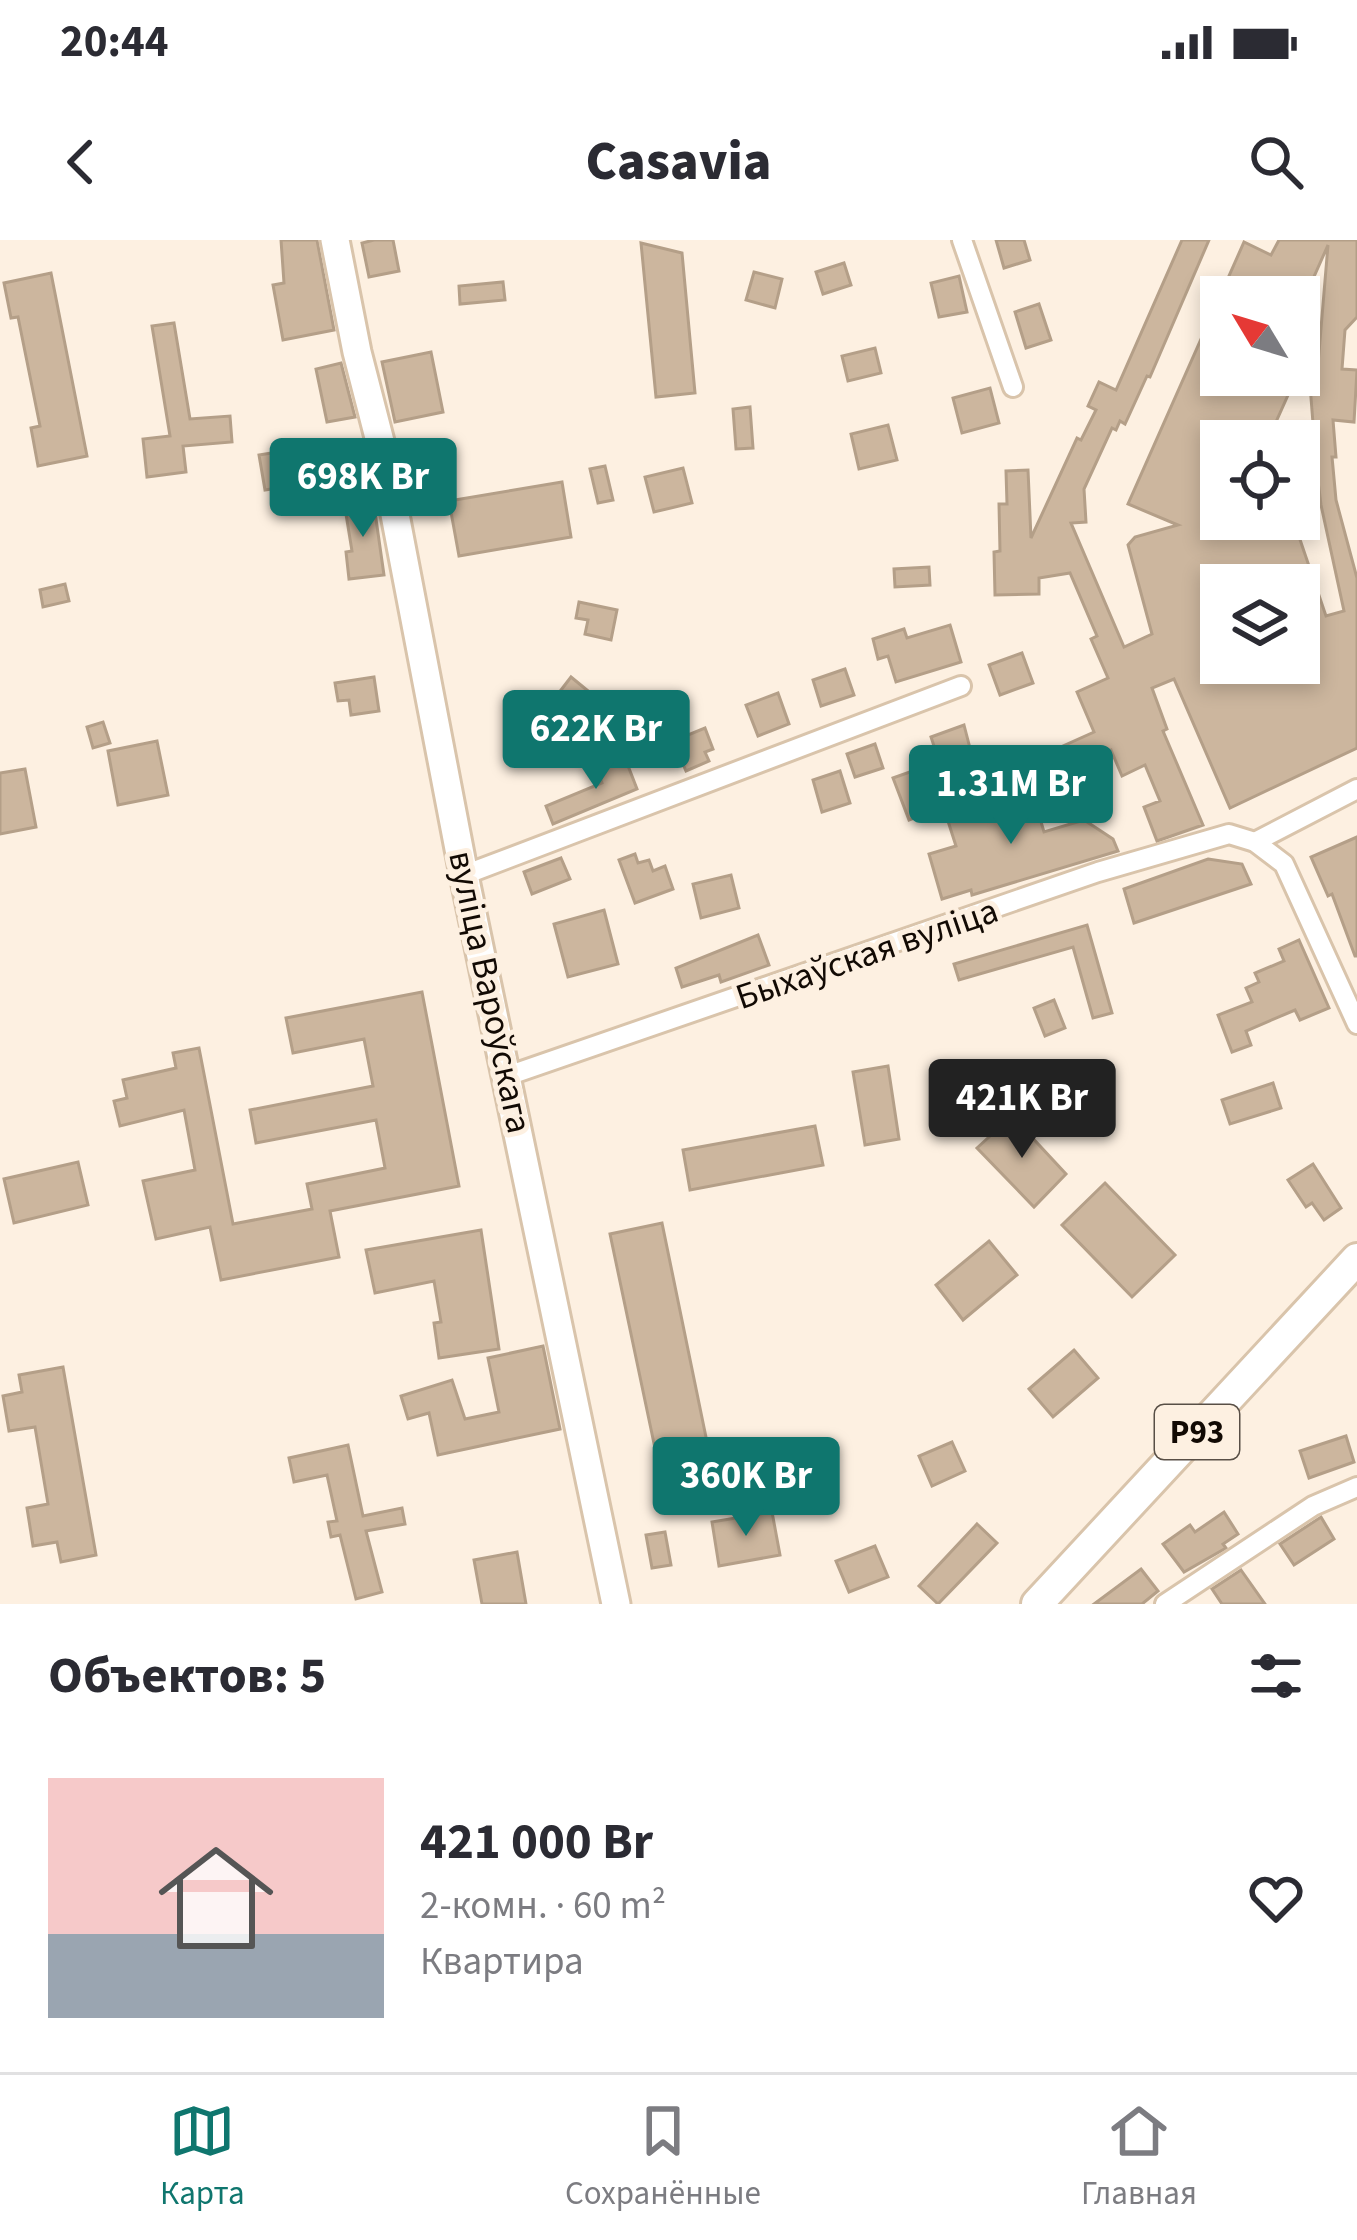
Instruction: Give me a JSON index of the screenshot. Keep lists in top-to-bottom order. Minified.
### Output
{"streets":{"main road":["Р93"],"street":["Быхаўская вуліца","вуліца Вароўскага"]},"crossings":[["Быхаўская вуліца","вуліца Вароўскага"]],"north":"top left","page":{"status":"20:44","header":"Casavia","price":["698K Br","622K Br","1.31M Br","421K Br","360K Br"],"heading":"Объектов: 5","list":[{"name":"421 000 Br","note":"2-комн. · 60 m² · Квартира"}],"tabs":["Карта","Сохранённые","Главная"]}}
